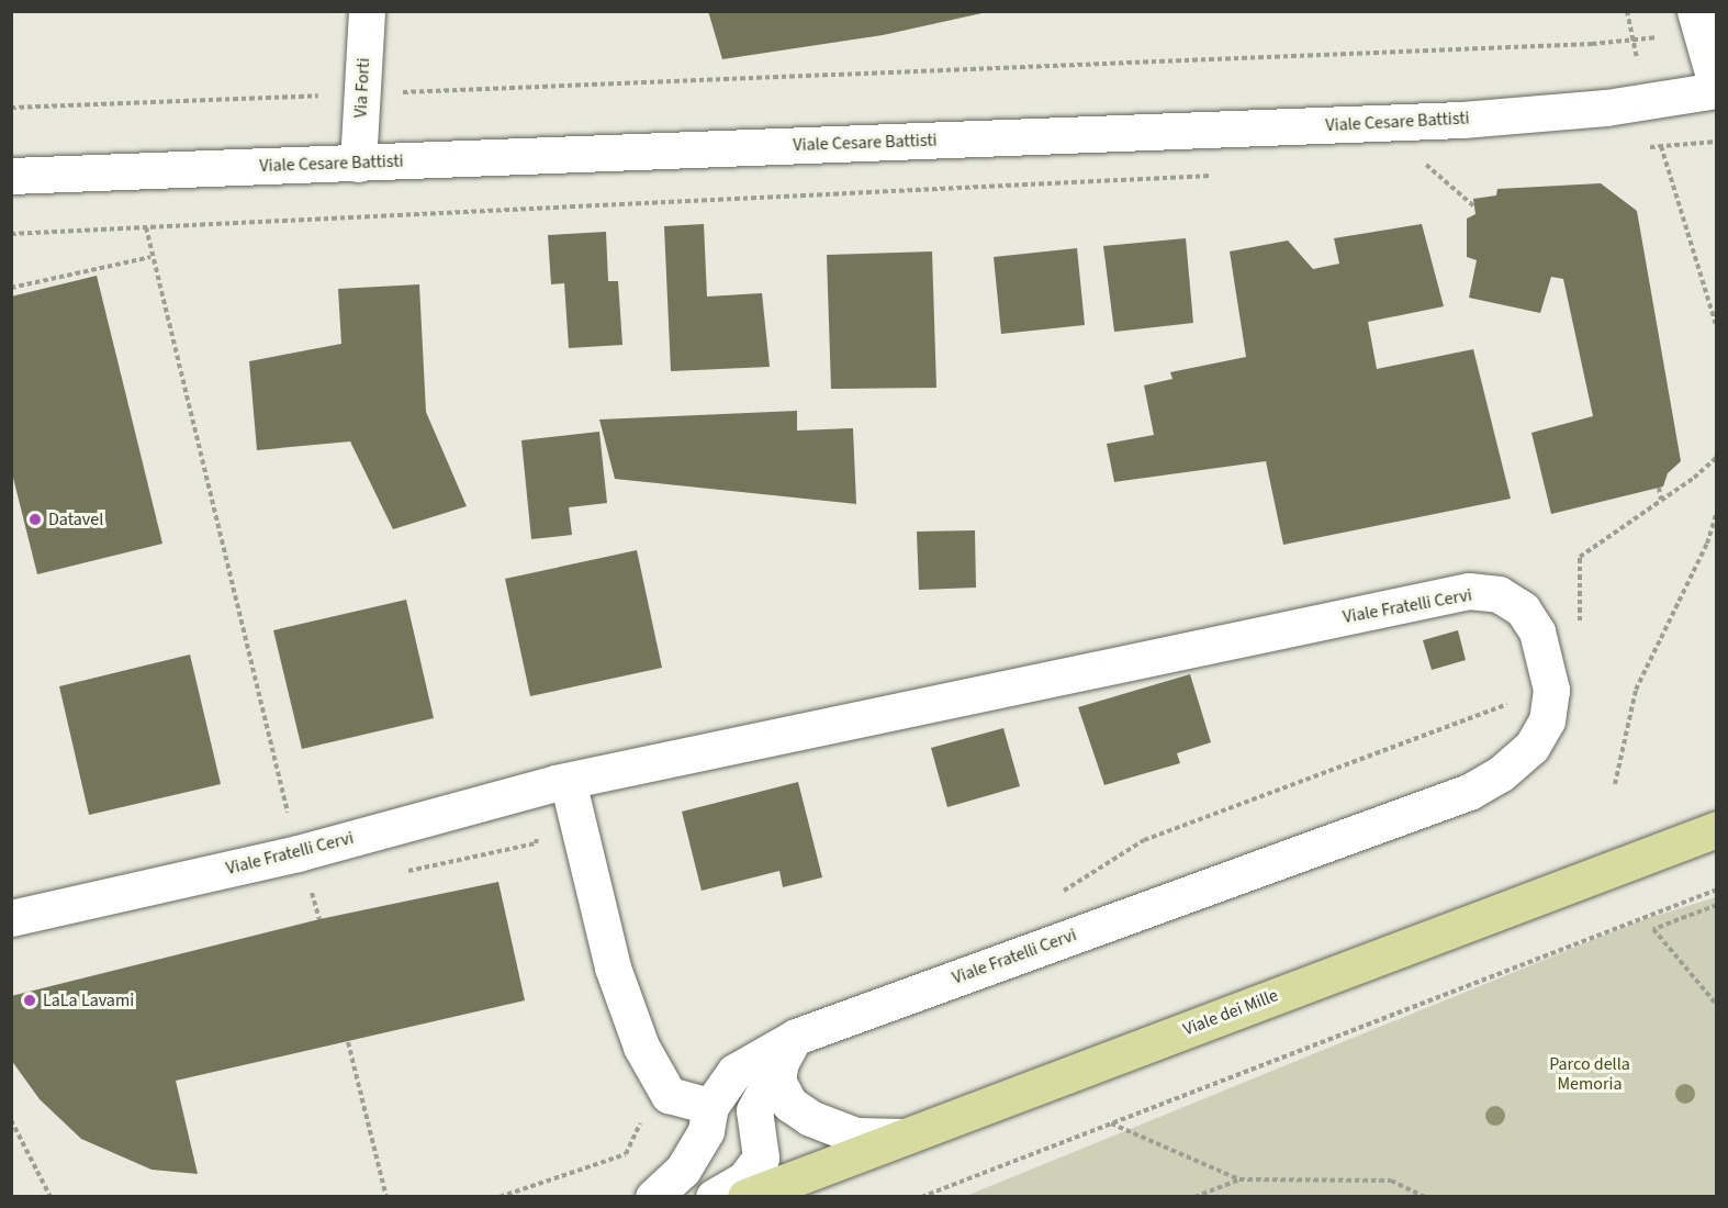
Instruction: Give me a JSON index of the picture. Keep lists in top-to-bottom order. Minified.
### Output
{"streets":{"main road":["Viale dei Mille"],"street":["Via Forti","Viale Cesare Battisti","Viale Fratelli Cervi"]},"crossings":[["Via Forti","Viale Cesare Battisti"]],"parks":["Parco della Memoria"],"places":["Datavel","LaLa Lavami"]}
